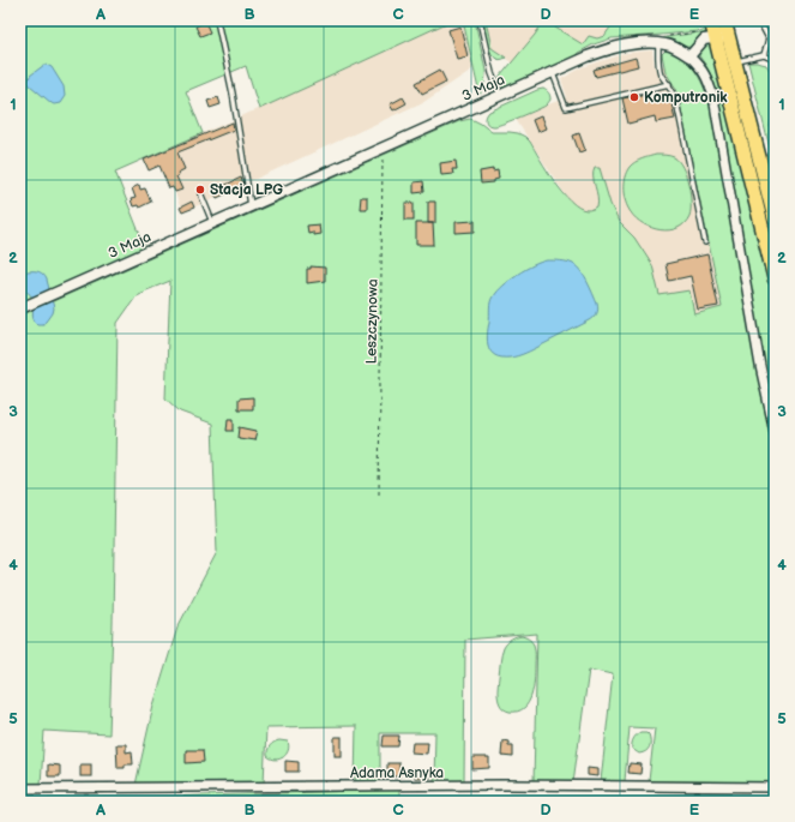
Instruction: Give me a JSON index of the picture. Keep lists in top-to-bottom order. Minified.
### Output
{"streets":{"street":["3 Maja","Adama Asnyka"],"path":["Leszczynowa"]},"crossings":[["3 Maja","Leszczynowa"]],"places":["Komputronik","Stacja LPG"],"grid":{"columns":["A","B","C","D","E"],"rows":["1","2","3","4","5"]}}
